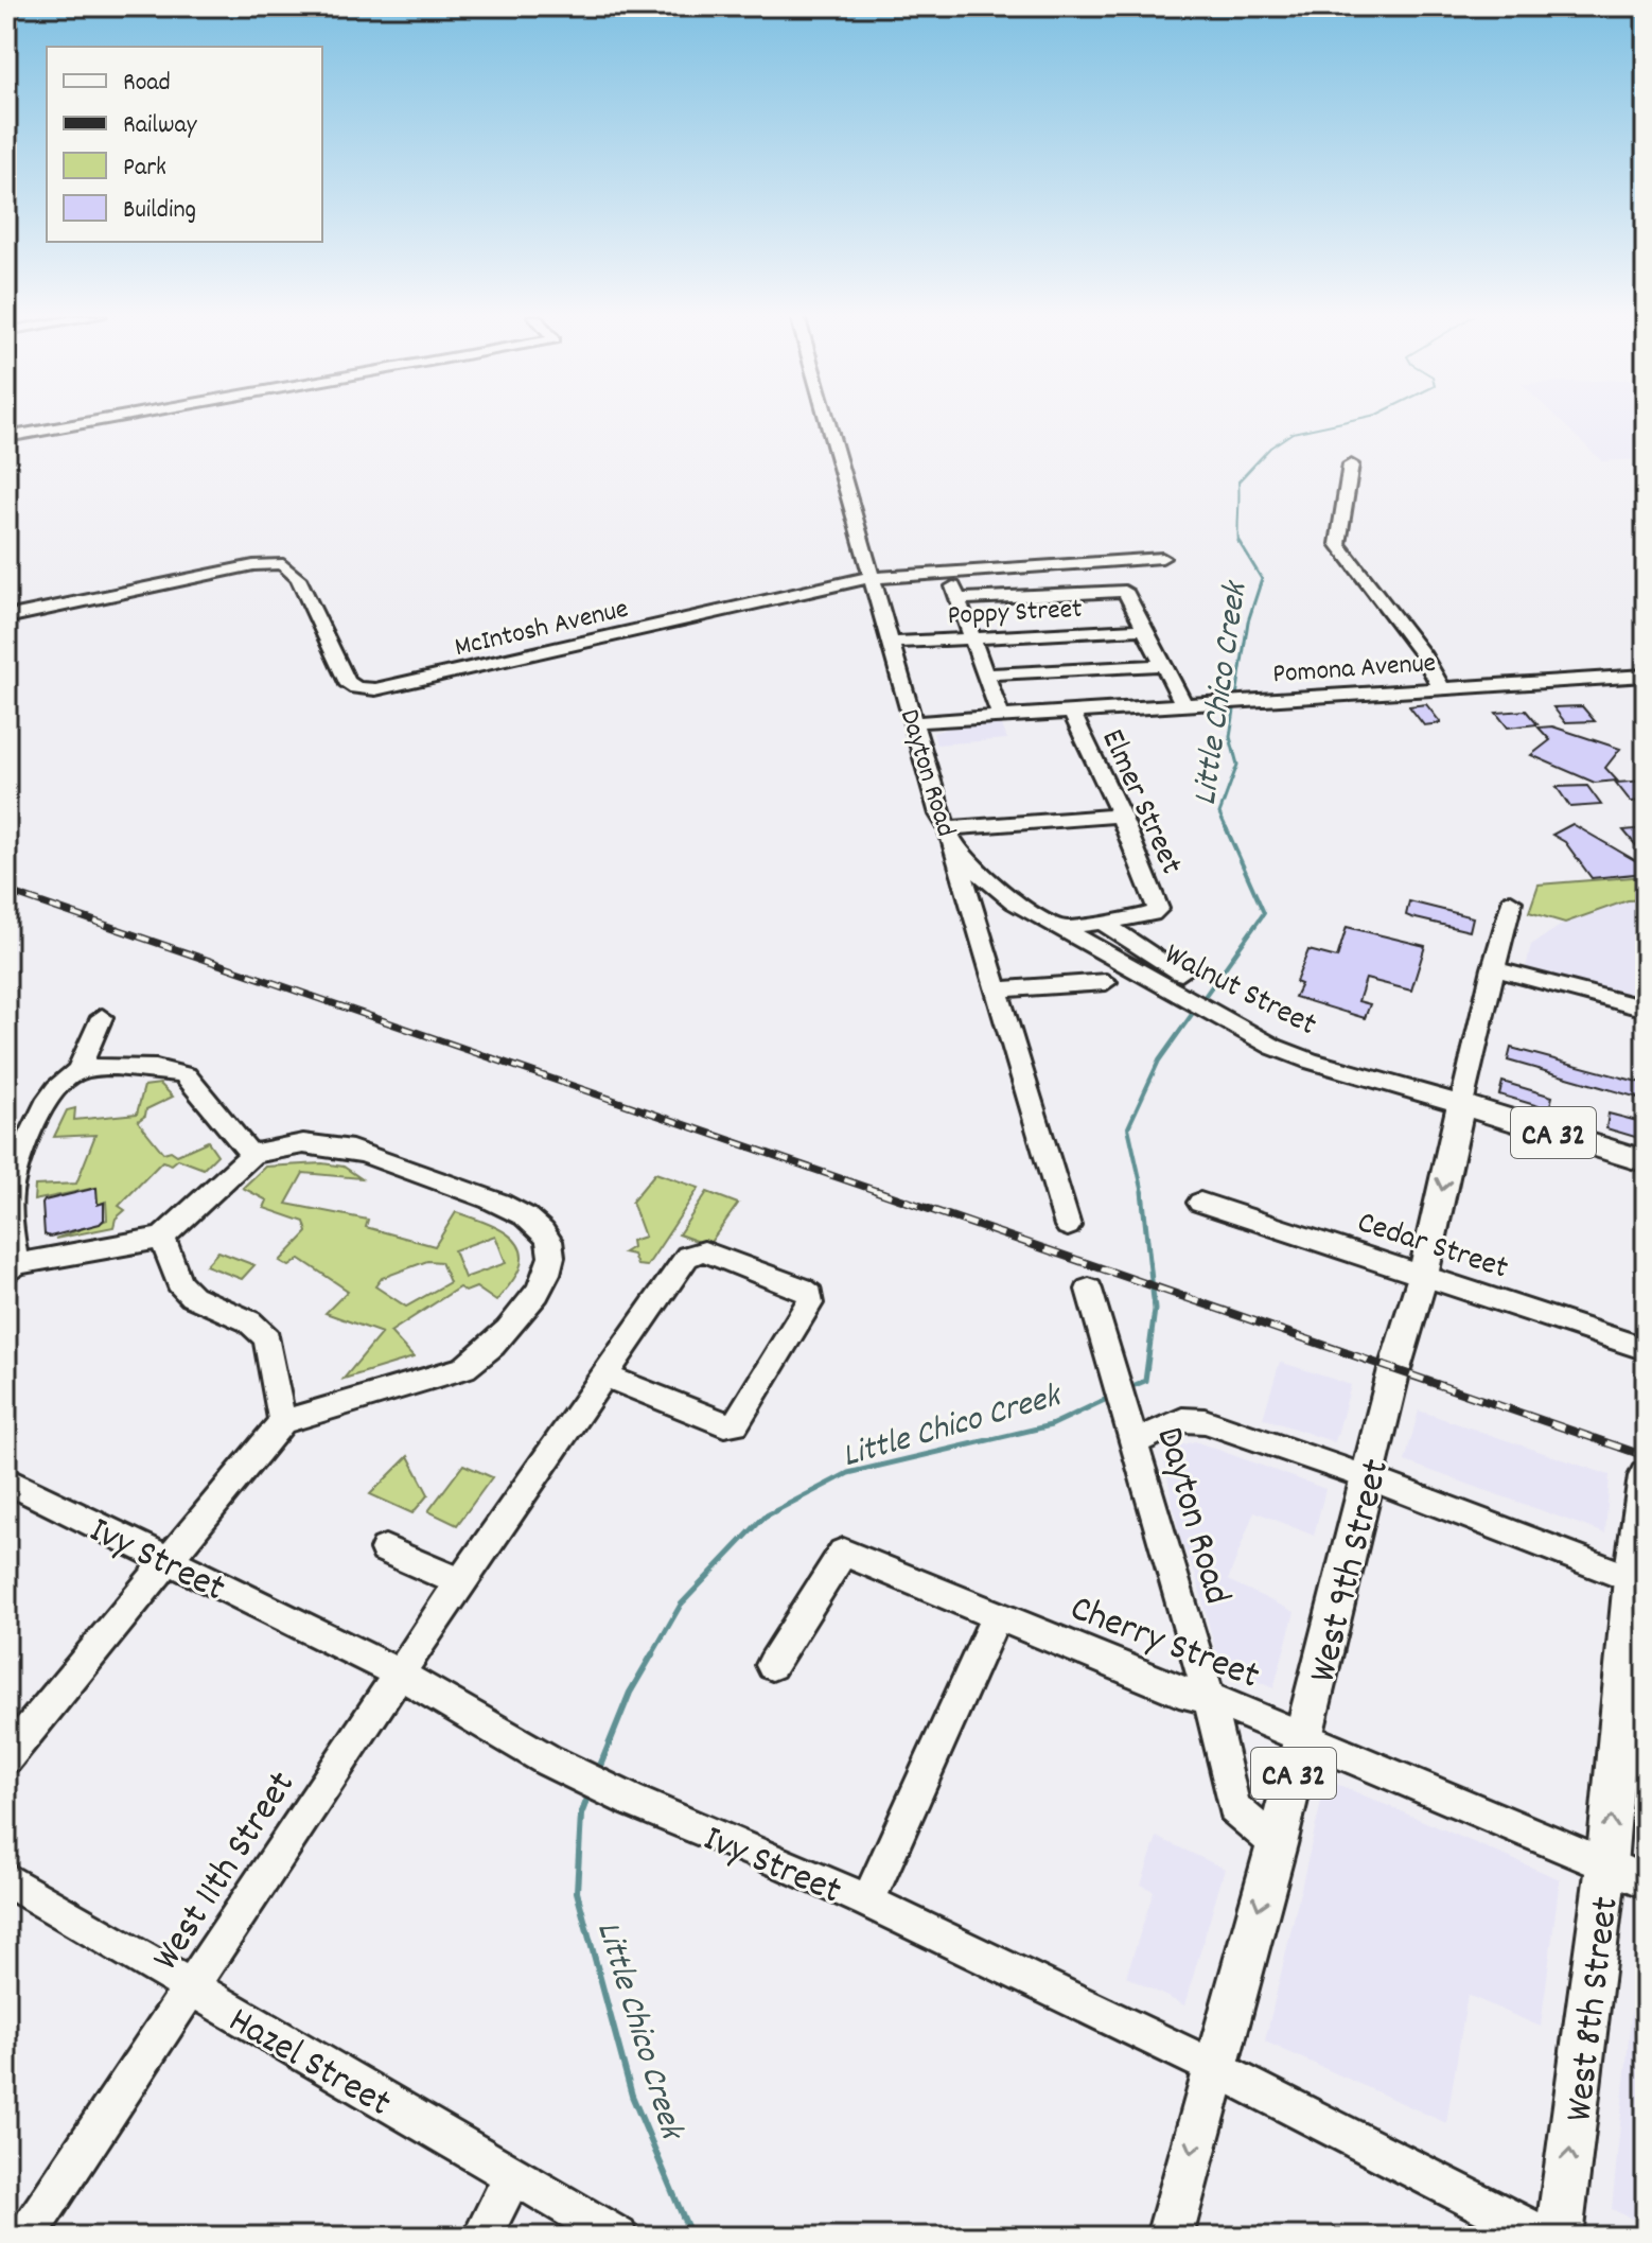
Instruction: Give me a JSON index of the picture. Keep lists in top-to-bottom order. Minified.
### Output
{"streets":{"main road":["Walnut Street","CA 32","West 9th Street","West 8th Street"],"street":["Poppy Street","McIntosh Avenue","Pomona Avenue","Dayton Road","Elmer Street","Cedar Street","Ivy Street","Cherry Street","West 11th Street","Hazel Street"]},"crossings":[["Poppy Street","Dayton Road"],["McIntosh Avenue","Dayton Road"],["Pomona Avenue","Dayton Road"],["Pomona Avenue","Elmer Street"],["Dayton Road","Walnut Street"],["Dayton Road","West 9th Street"],["Dayton Road","Cherry Street"],["Walnut Street","West 9th Street"],["Cedar Street","West 9th Street"],["Ivy Street","West 9th Street"],["Ivy Street","West 11th Street"],["West 9th Street","Cherry Street"],["Cherry Street","West 8th Street"],["West 11th Street","Hazel Street"]],"one_way":["West 9th Street","West 8th Street"],"water":["Little Chico Creek"],"legend":["Road","Railway","Park","Building"]}
